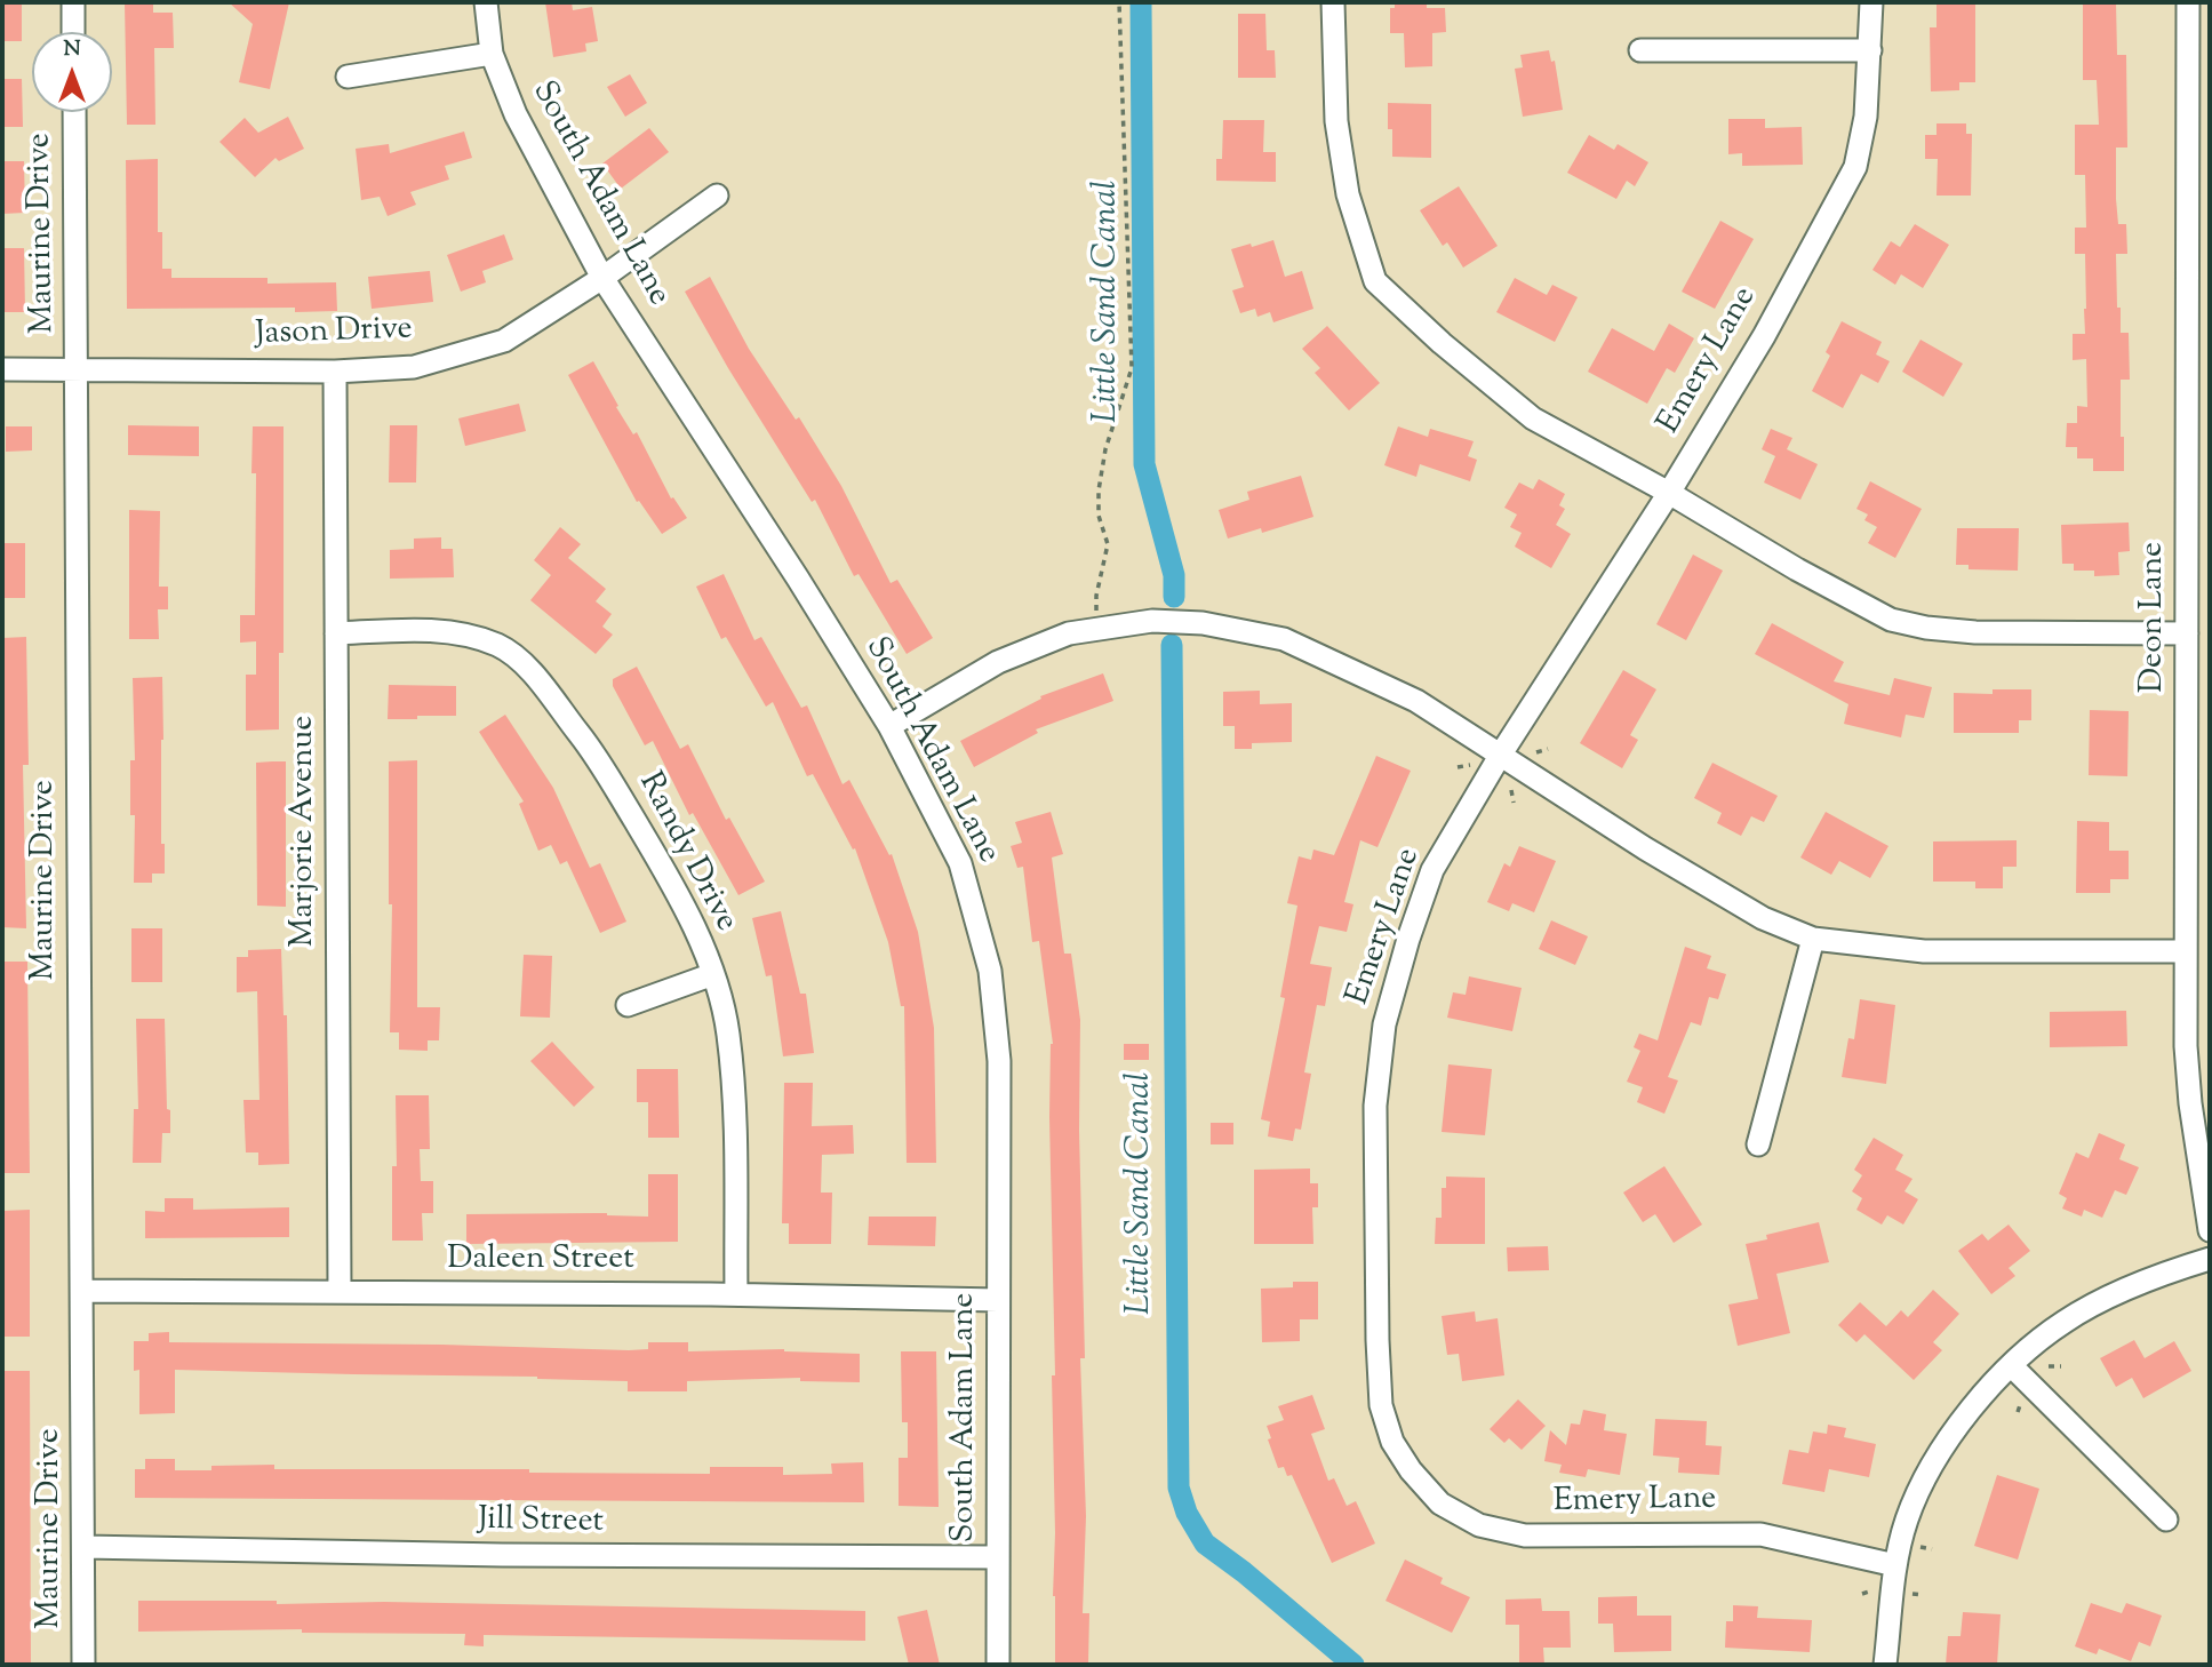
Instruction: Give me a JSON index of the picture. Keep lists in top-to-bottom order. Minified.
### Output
{"streets":{"street":["South Adam Lane","Maurine Drive","Jason Drive","Emery Lane","Deon Lane","Marjorie Avenue","Randy Drive","Daleen Street","Jill Street"]},"crossings":[["South Adam Lane","Jason Drive"],["South Adam Lane","Daleen Street"],["South Adam Lane","Jill Street"],["Maurine Drive","Jason Drive"],["Maurine Drive","Daleen Street"],["Maurine Drive","Jill Street"],["Jason Drive","Marjorie Avenue"],["Marjorie Avenue","Randy Drive"],["Marjorie Avenue","Daleen Street"],["Randy Drive","Daleen Street"]],"water":["Little Sand Canal"],"north":"top"}
